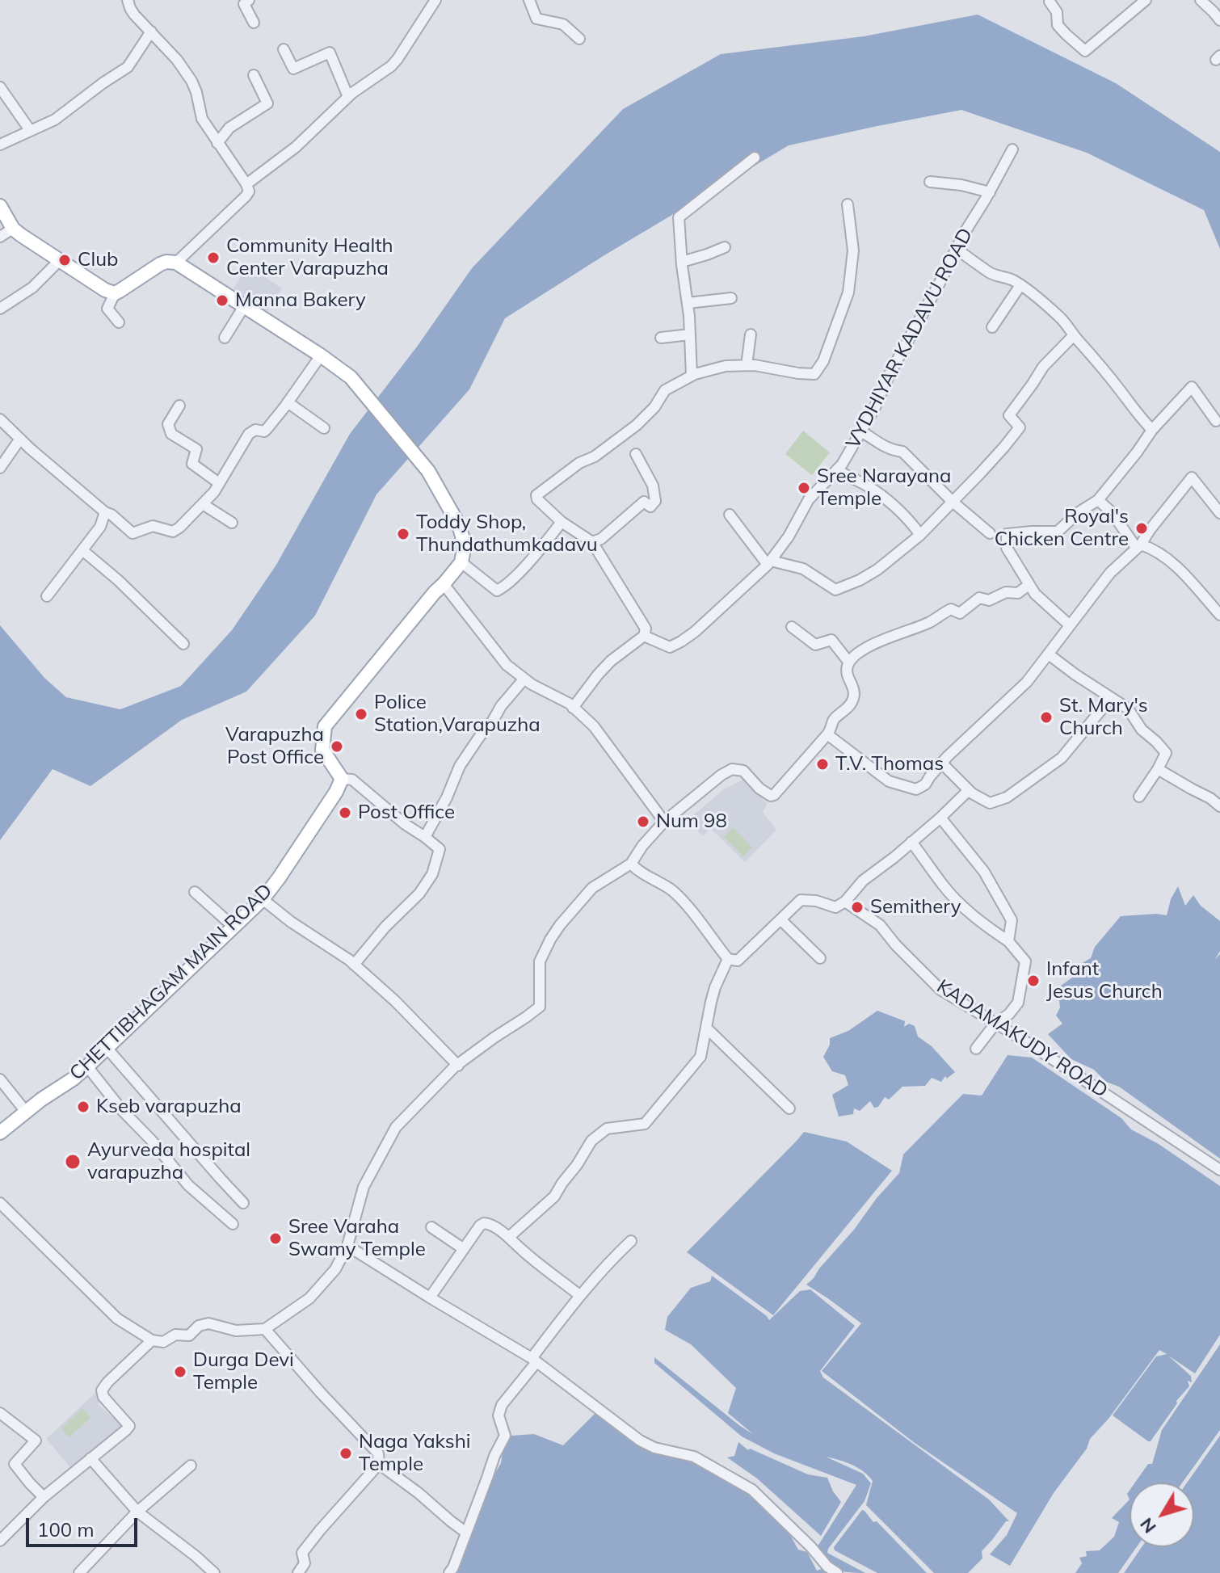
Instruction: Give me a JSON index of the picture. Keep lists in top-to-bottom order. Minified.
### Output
{"streets":{"main road":["CHETTIBHAGAM MAIN ROAD"],"street":["VYDHIYAR KADAVU ROAD","KADAMAKUDY ROAD"]},"places":["Community Health Center Varapuzha","Club","Manna Bakery","Sree Narayana Temple","Royal's Chicken Centre","Toddy Shop, Thundathumkadavu","Police Station,Varapuzha","St. Mary's Church","Varapuzha Post Office","T.V. Thomas","Post Office","Num 98","Semithery","Infant Jesus Church","Kseb varapuzha","Ayurveda hospital varapuzha","Sree Varaha Swamy Temple","Durga Devi Temple","Naga Yakshi Temple"],"scale_bar":"100 m","north":"bottom left"}
